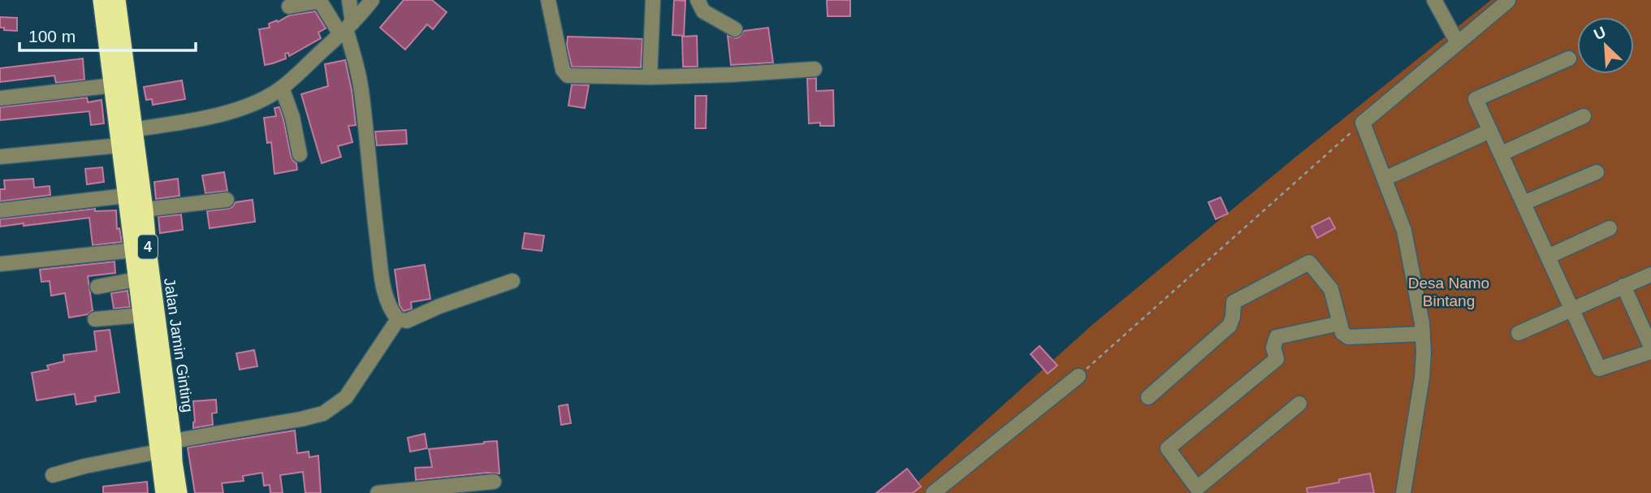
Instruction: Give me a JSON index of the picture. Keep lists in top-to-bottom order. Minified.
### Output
{"streets":{"highway":["4","Jalan Jamin Ginting"]},"parks":["Desa Namo Bintang"],"scale_bar":"100 m","north":"top left"}
